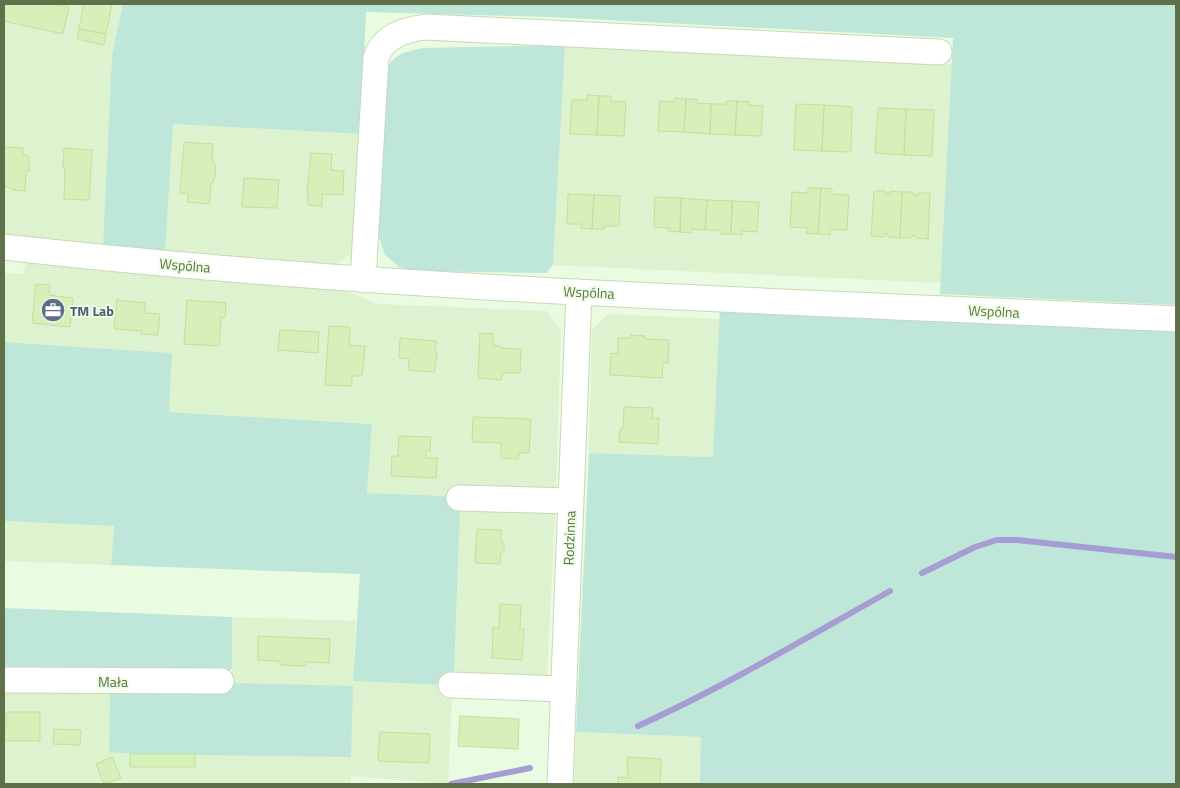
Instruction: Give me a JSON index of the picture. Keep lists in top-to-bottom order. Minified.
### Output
{"streets":{"street":["Wspólna","Rodzinna","Mała"]},"crossings":[["Wspólna","Rodzinna"]],"places":{"office":["TM Lab"]}}
